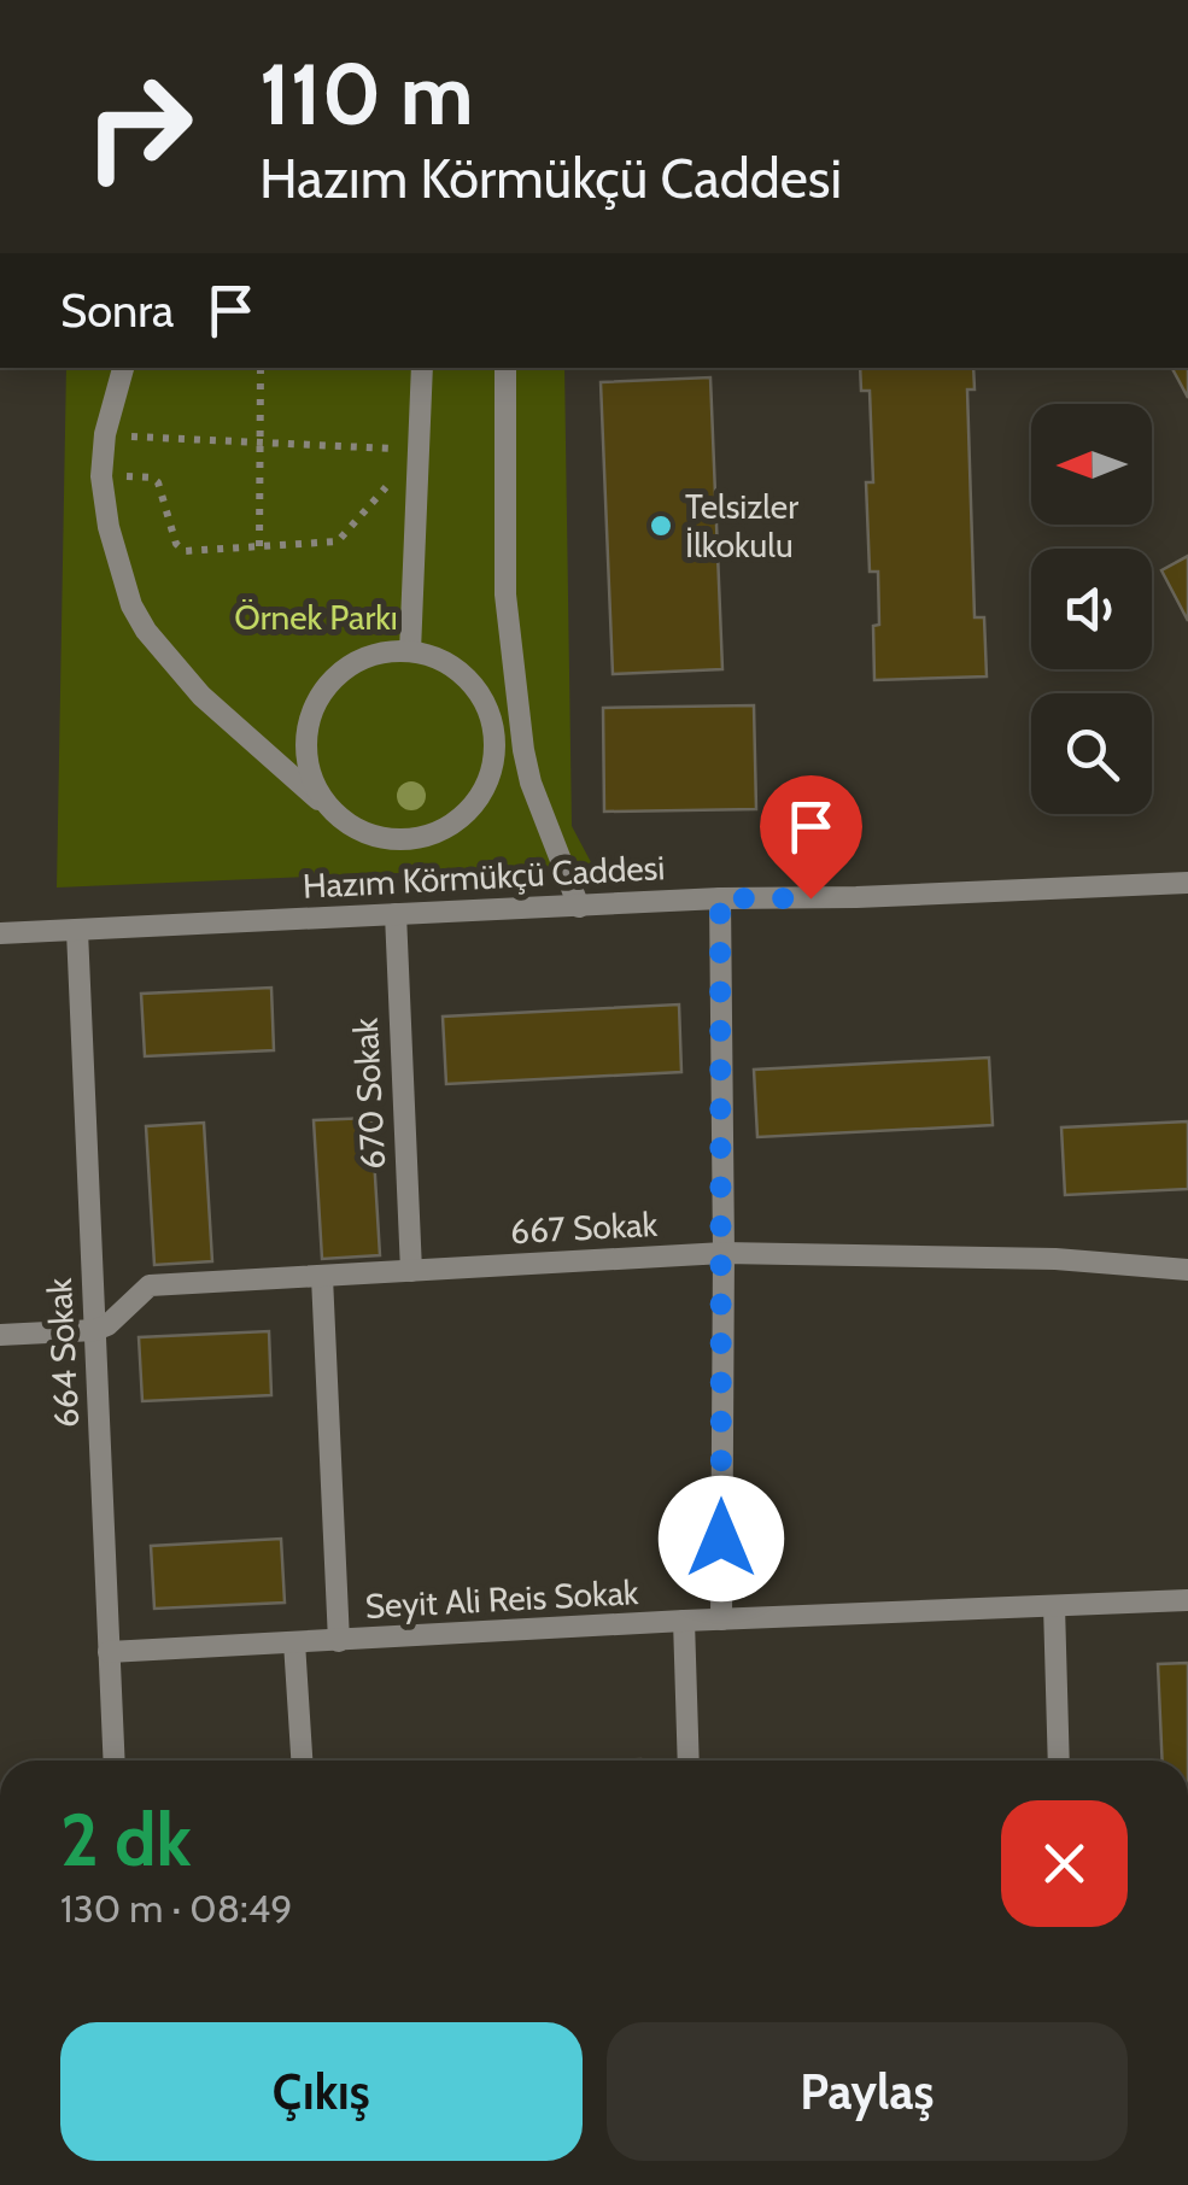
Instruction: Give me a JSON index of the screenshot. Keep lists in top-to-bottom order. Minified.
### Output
{"streets":{"street":["Hazım Körmükçü Caddesi","670 Sokak","667 Sokak","664 Sokak","Seyit Ali Reis Sokak"]},"crossings":[["Hazım Körmükçü Caddesi","670 Sokak"],["Hazım Körmükçü Caddesi","664 Sokak"],["670 Sokak","667 Sokak"],["667 Sokak","664 Sokak"],["664 Sokak","Seyit Ali Reis Sokak"]],"parks":["Örnek Parkı"],"places":["Telsizler İlkokulu"],"north":"left","page":{"turn":["110 m","Hazım Körmükçü Caddesi"],"then":"Sonra","heading":["2 dk","130 m · 08:49"],"buttons":["Çıkış","Paylaş"]}}
